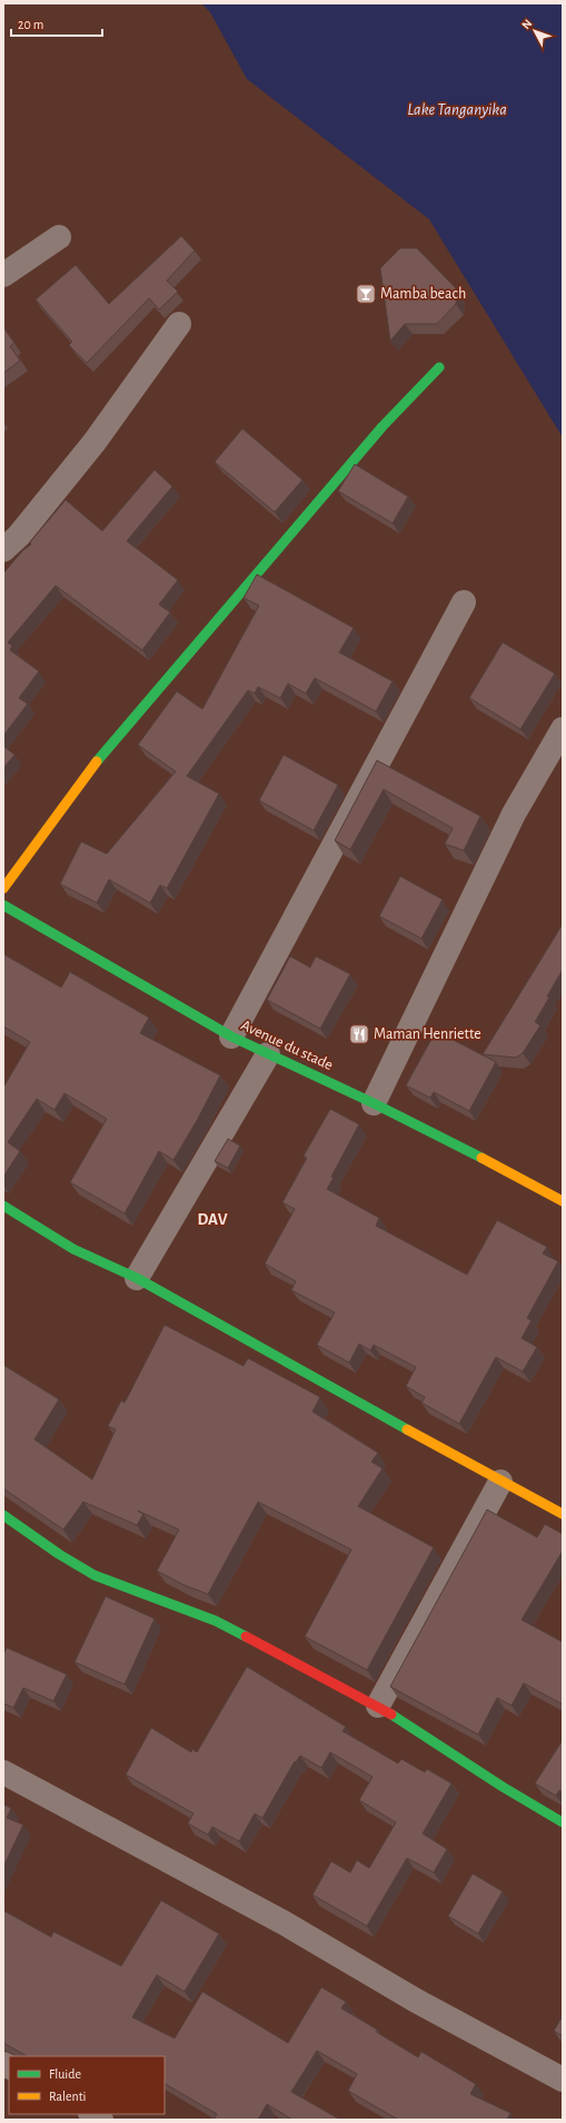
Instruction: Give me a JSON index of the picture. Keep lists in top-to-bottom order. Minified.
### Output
{"streets":{"street":["Avenue du stade"]},"districts":["DAV"],"water":["Lake Tanganyika"],"places":{"bar":["Mamba beach"],"restaurant":["Maman Henriette"]},"legend":["Fluide","Ralenti"],"scale_bar":"20 m","north":"top left"}
